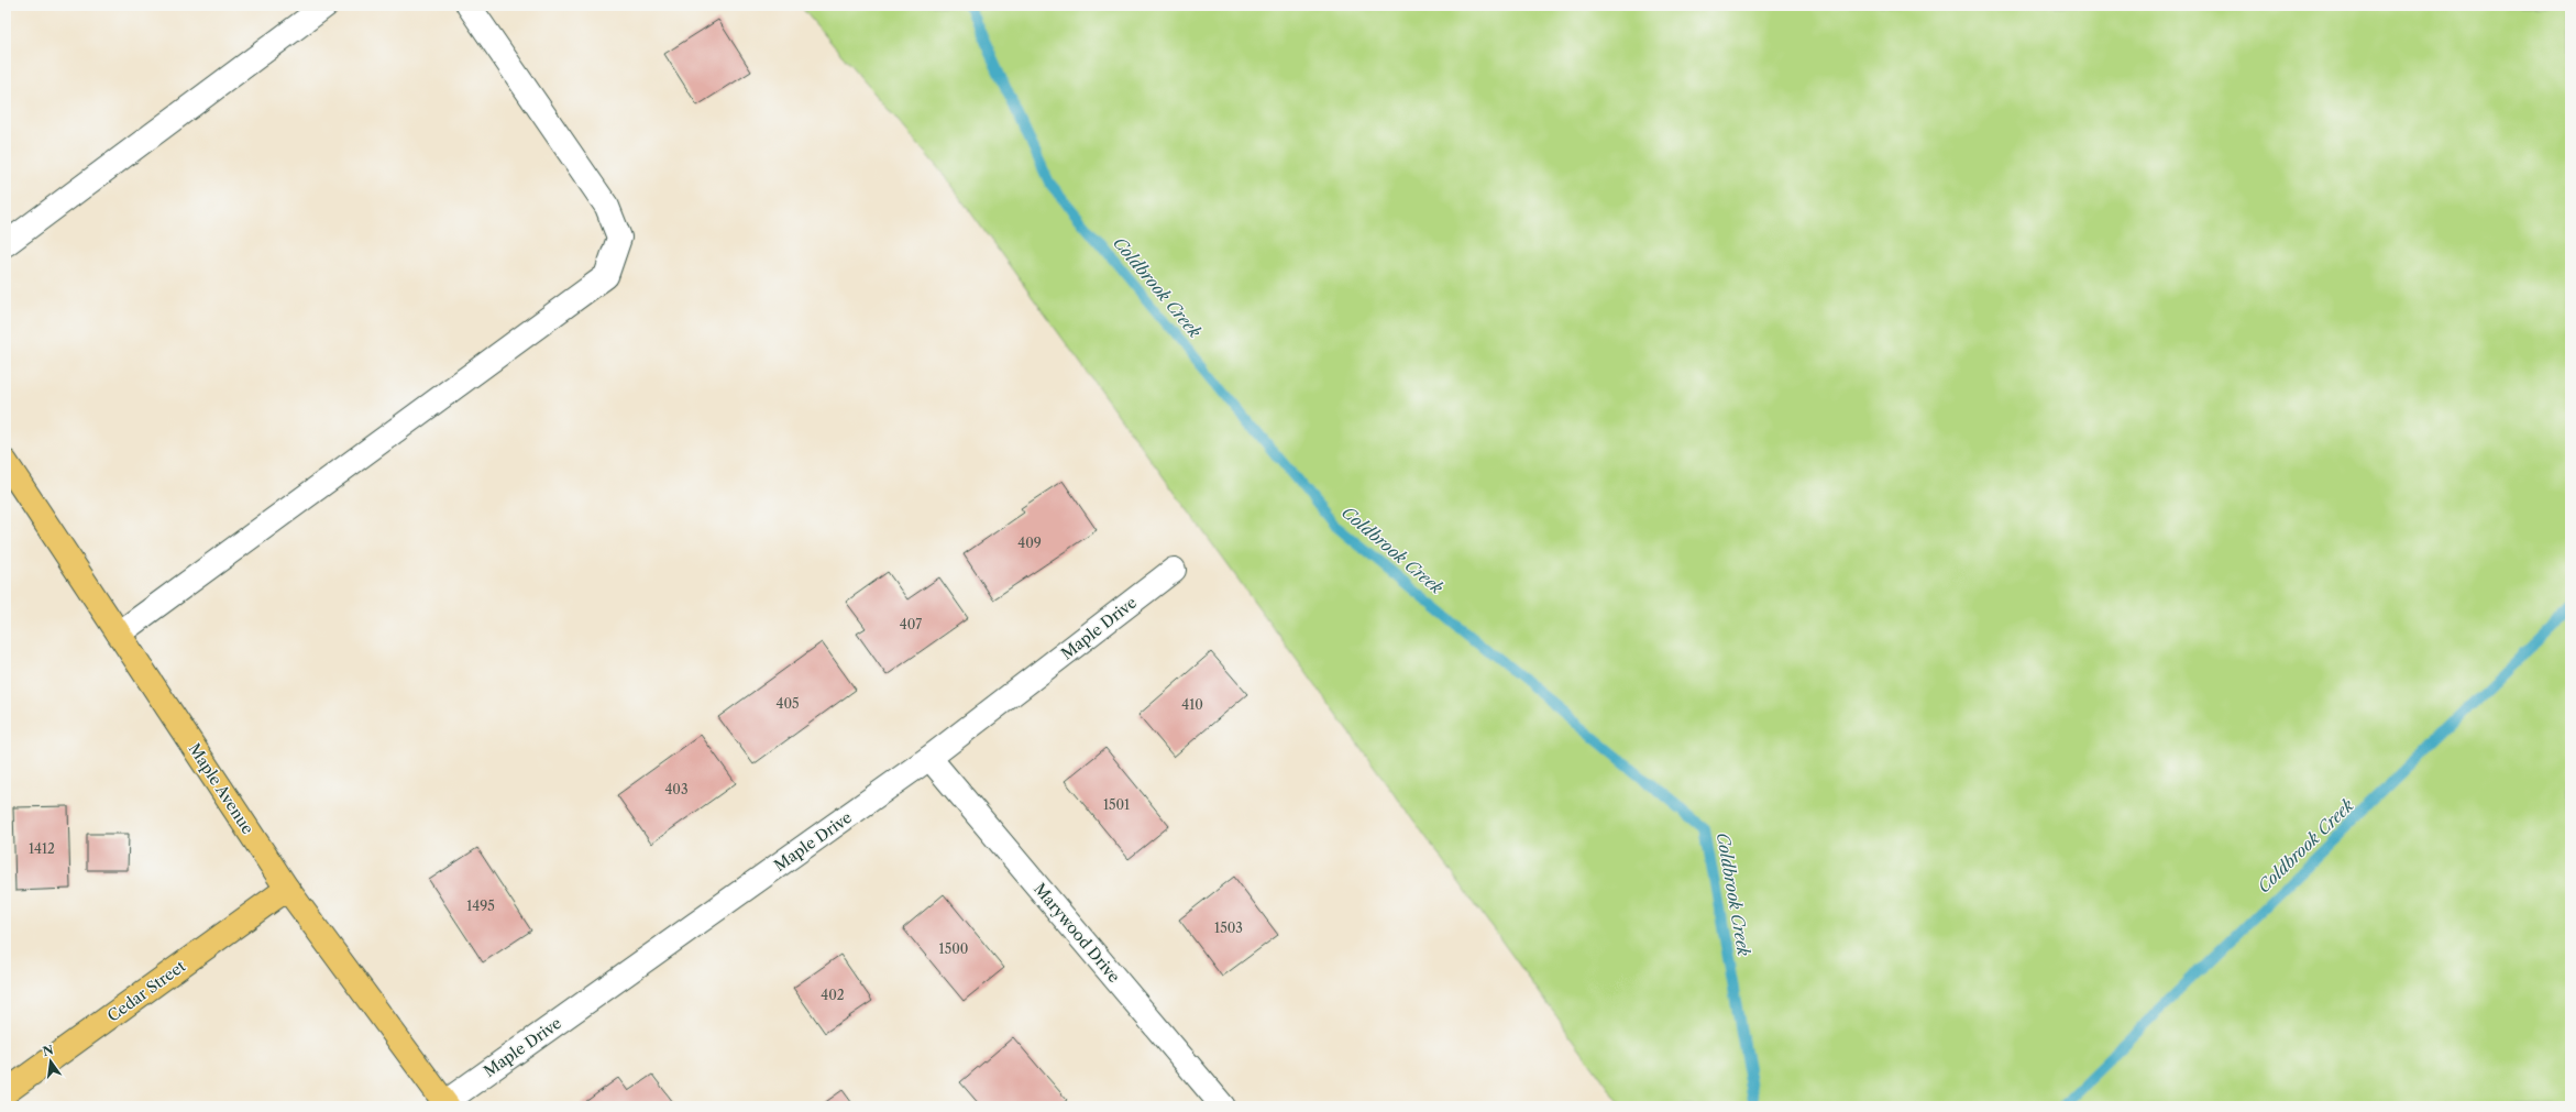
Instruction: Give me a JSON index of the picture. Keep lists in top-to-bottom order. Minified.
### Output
{"streets":{"main road":["Maple Avenue","Cedar Street"],"street":["Maple Drive","Marywood Drive"]},"crossings":[["Maple Drive","Maple Avenue"],["Maple Drive","Marywood Drive"],["Maple Avenue","Cedar Street"]],"water":["Coldbrook Creek"],"house_numbers":["409","407","405","410","403","1501","1412","1495","1503","1500","402"],"north":"top"}
